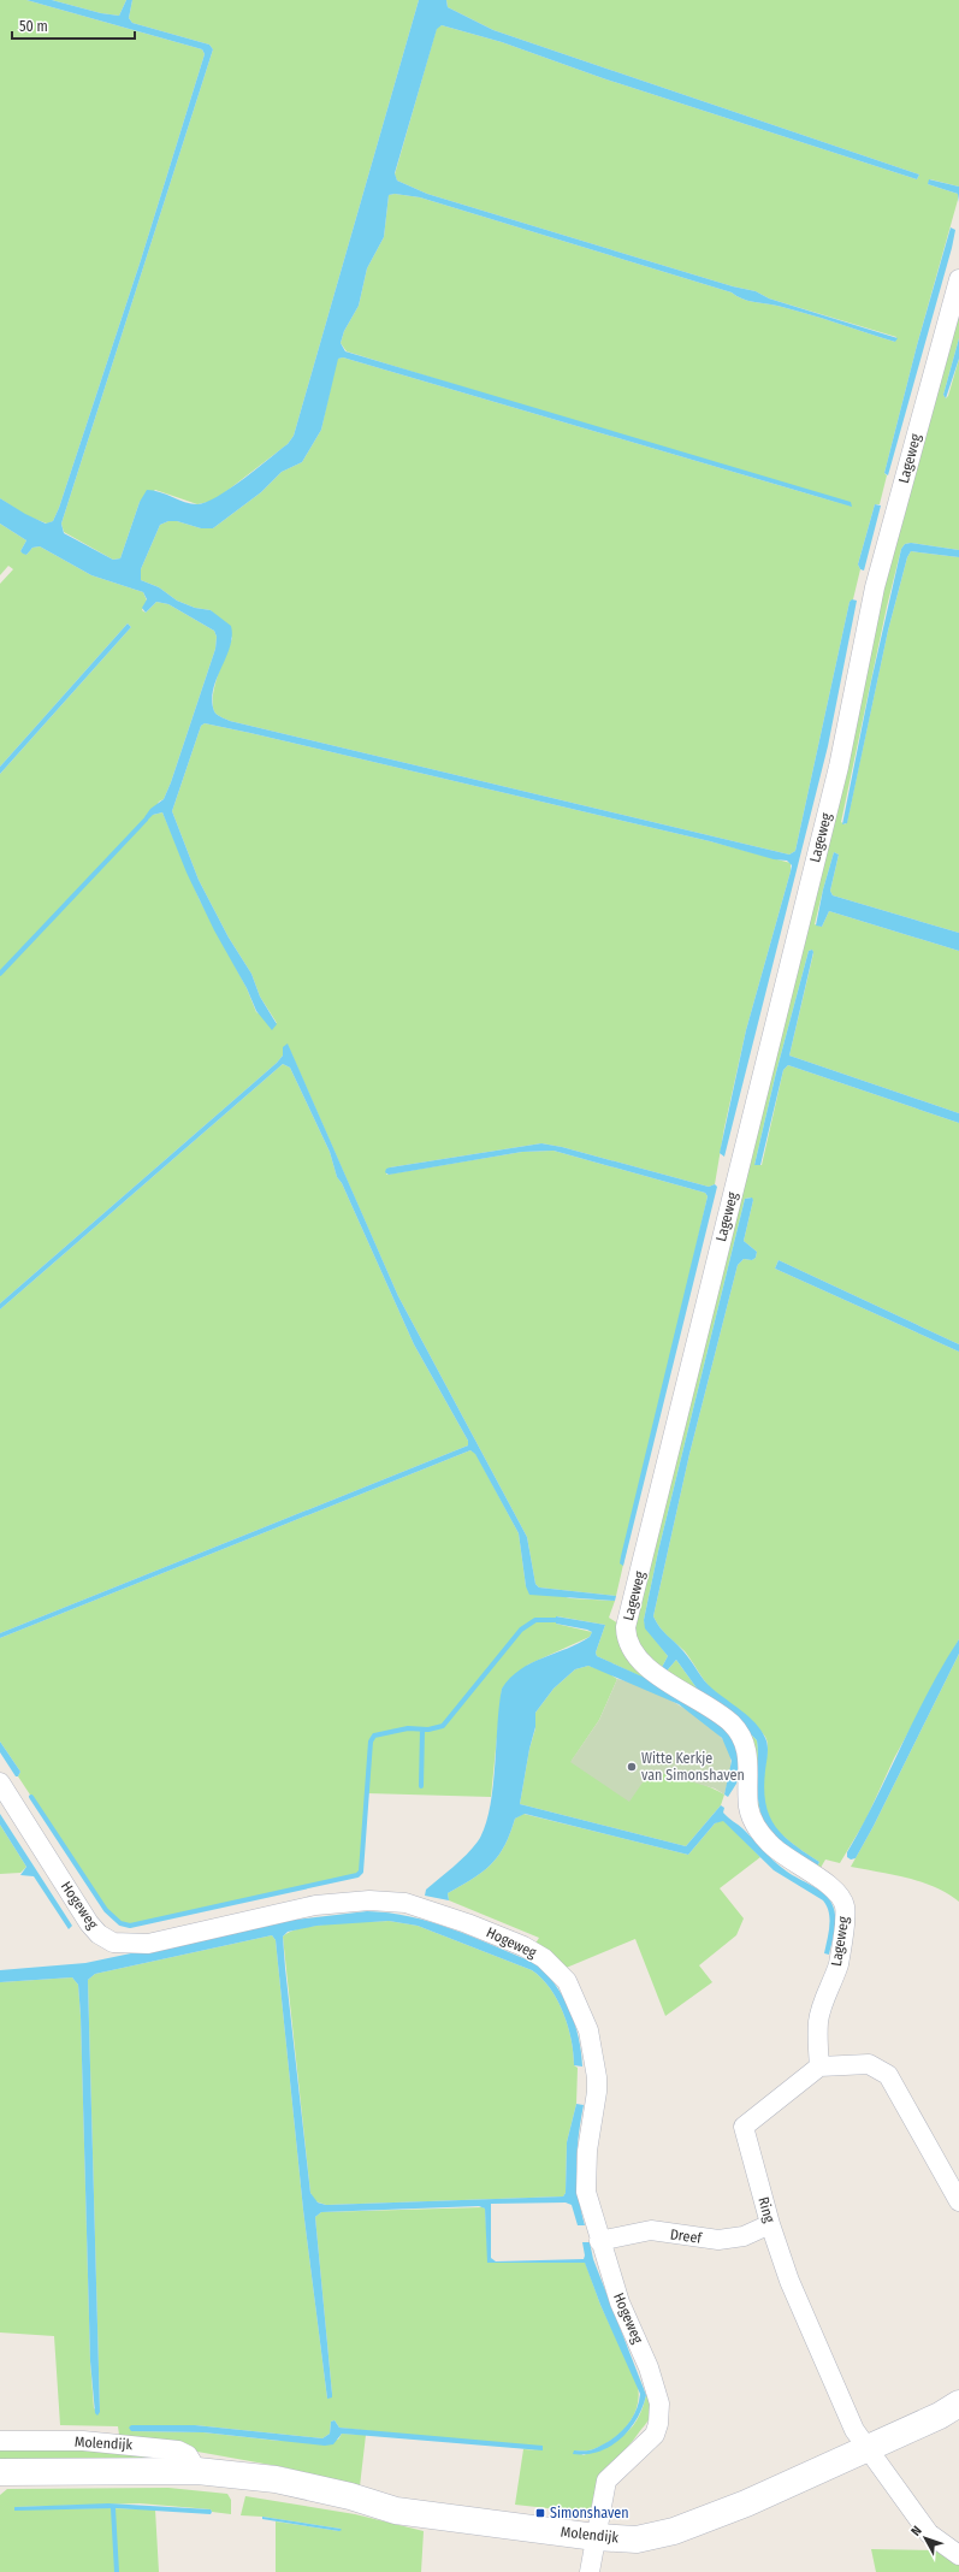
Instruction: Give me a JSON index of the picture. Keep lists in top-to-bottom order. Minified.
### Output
{"streets":{"main road":["Molendijk"],"street":["Lageweg","Hogeweg","Ring","Dreef"]},"crossings":[["Lageweg","Ring"],["Hogeweg","Dreef"],["Hogeweg","Molendijk"],["Ring","Dreef"],["Ring","Molendijk"]],"places":{"other":["Witte Kerkje van Simonshaven"],"transit":["Simonshaven"]},"scale_bar":"50 m","north":"top left"}
